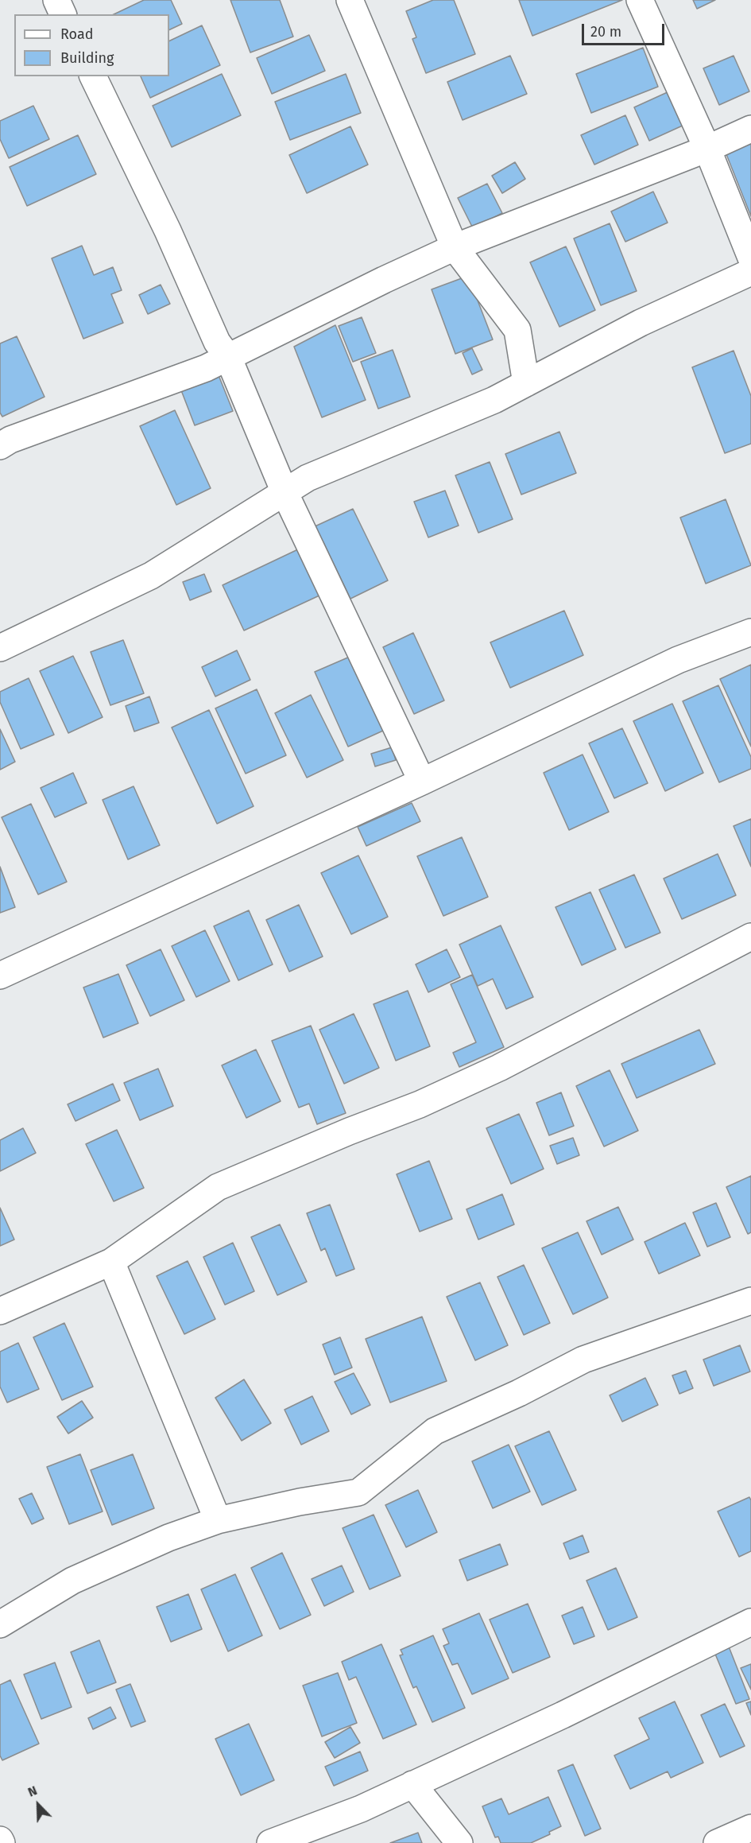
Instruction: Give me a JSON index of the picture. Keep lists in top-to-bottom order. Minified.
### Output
{"legend":["Road","Building"],"scale_bar":"20 m","north":"top left"}
